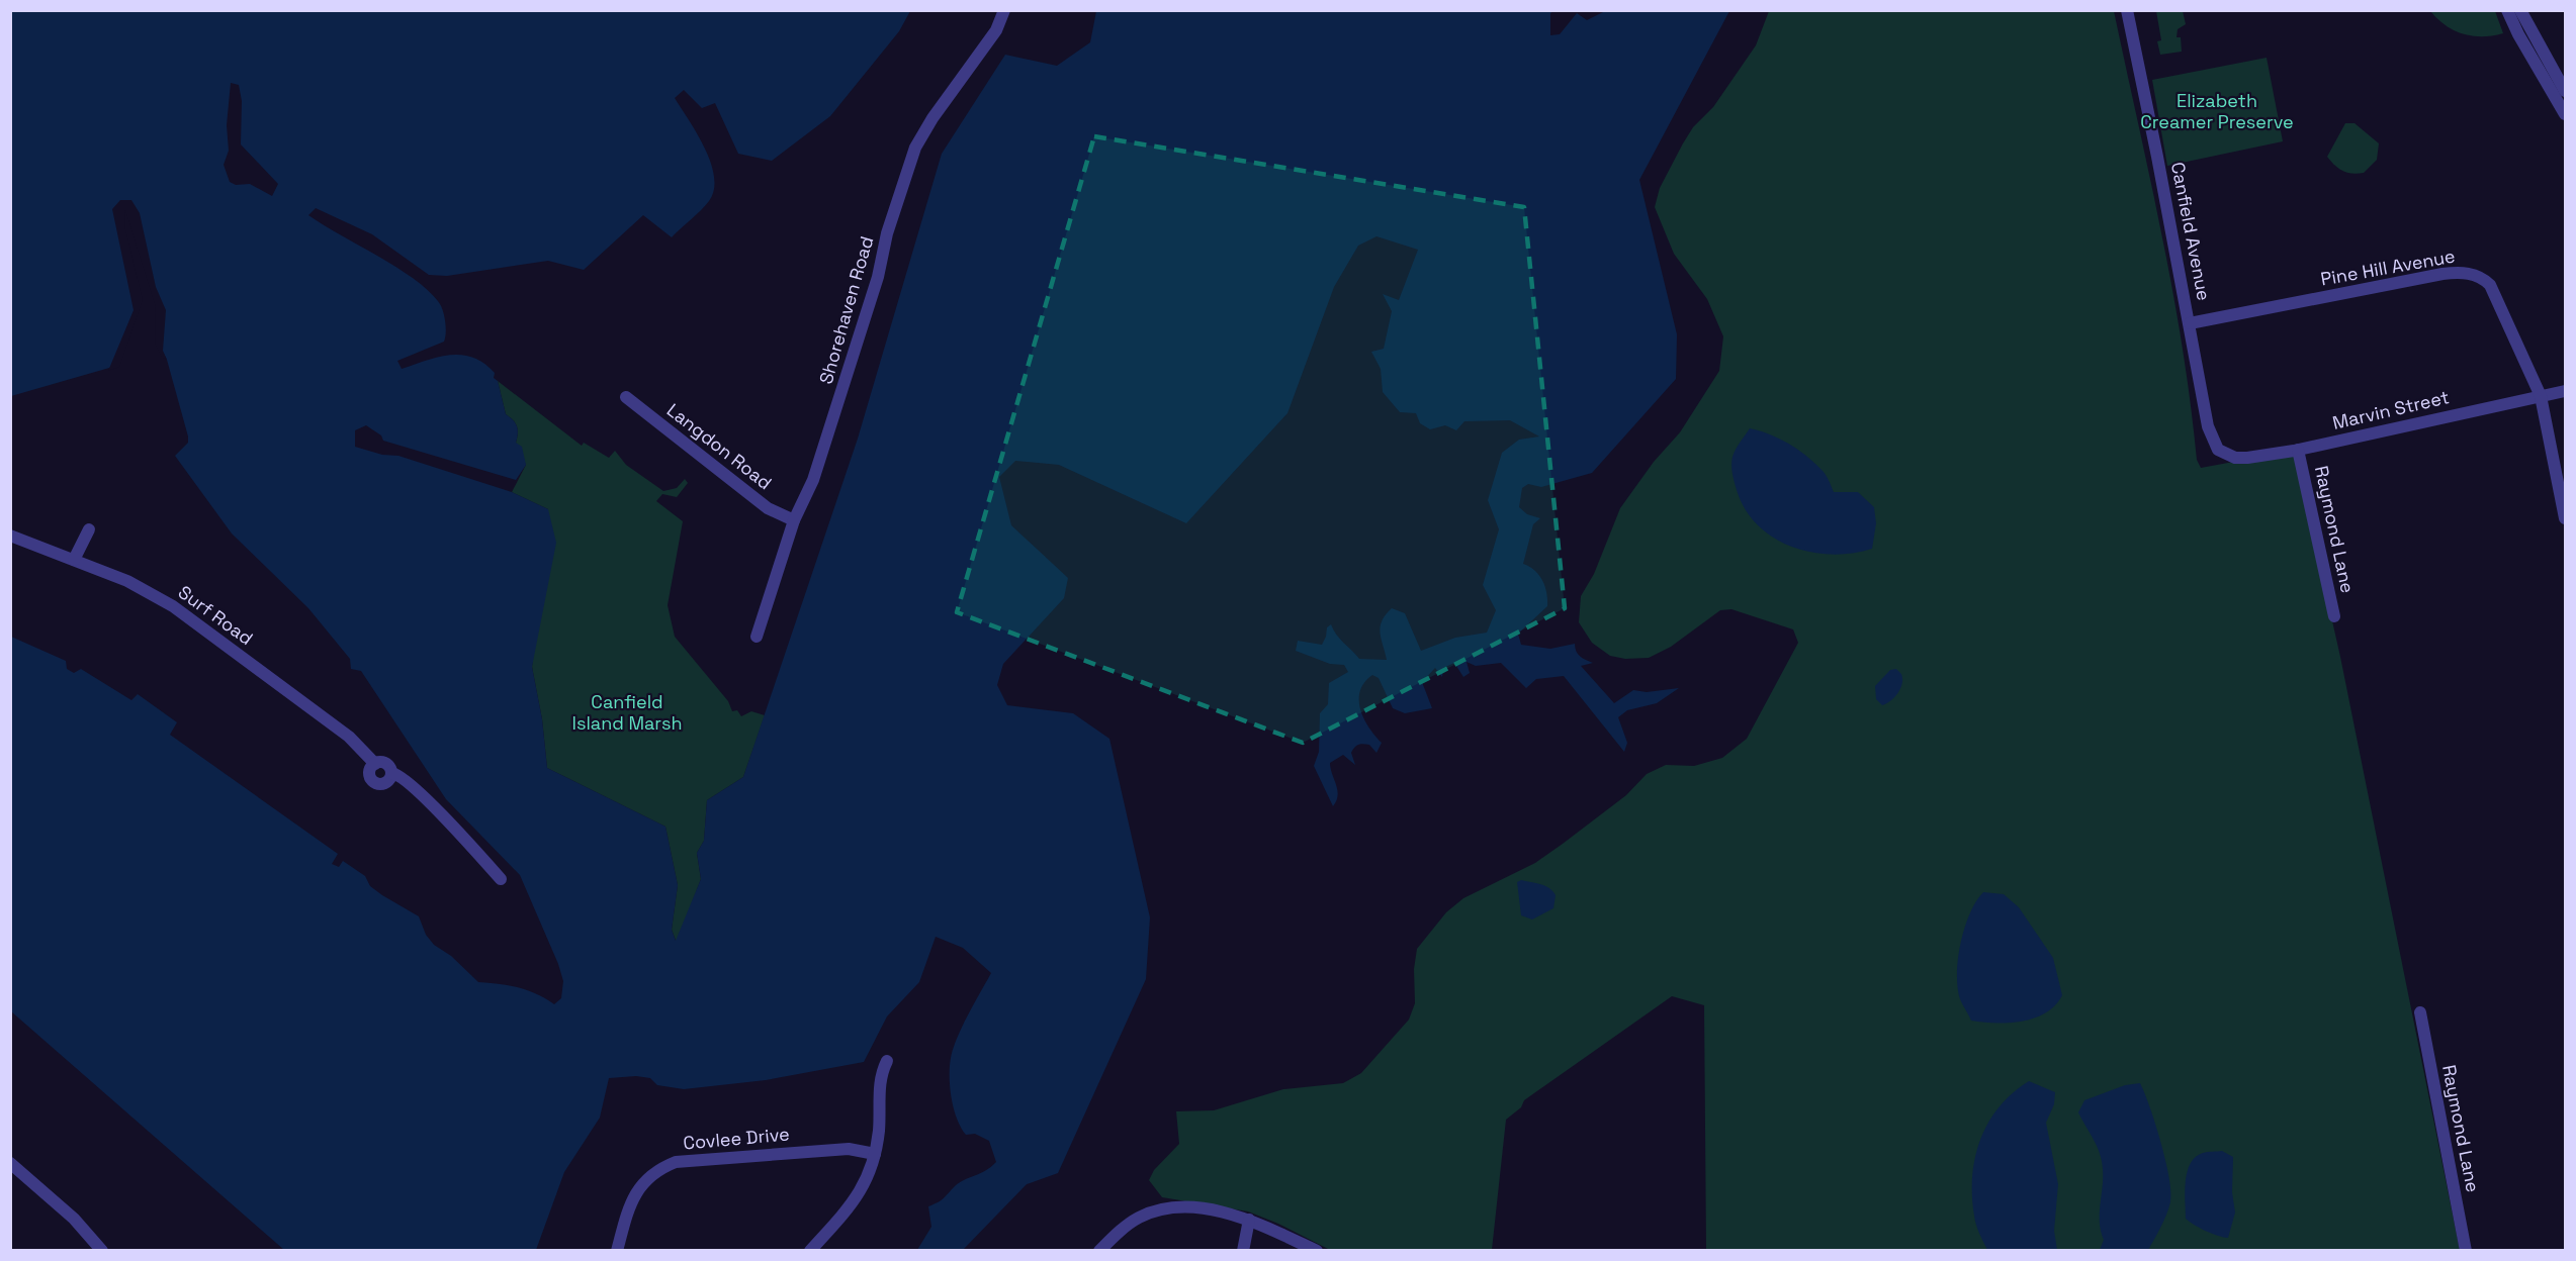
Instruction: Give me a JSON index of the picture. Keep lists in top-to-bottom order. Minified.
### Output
{"streets":{"street":["Canfield Avenue","Pine Hill Avenue","Shorehaven Road","Marvin Street","Langdon Road","Raymond Lane","Surf Road","Covlee Drive"]},"crossings":[["Canfield Avenue","Pine Hill Avenue"],["Canfield Avenue","Marvin Street"],["Pine Hill Avenue","Marvin Street"],["Shorehaven Road","Langdon Road"],["Marvin Street","Raymond Lane"]],"parks":["Elizabeth Creamer Preserve","Canfield Island Marsh"]}
